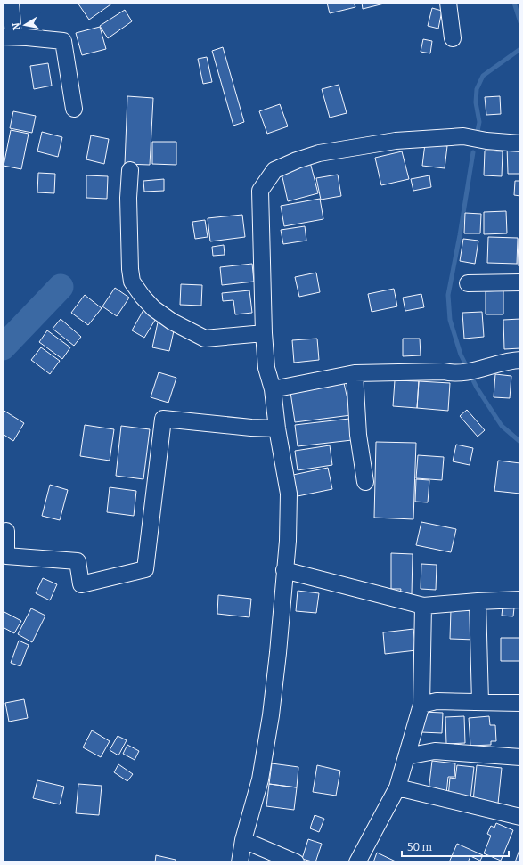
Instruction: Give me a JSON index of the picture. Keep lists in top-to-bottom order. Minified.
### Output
{"scale_bar":"50 m","north":"left"}
